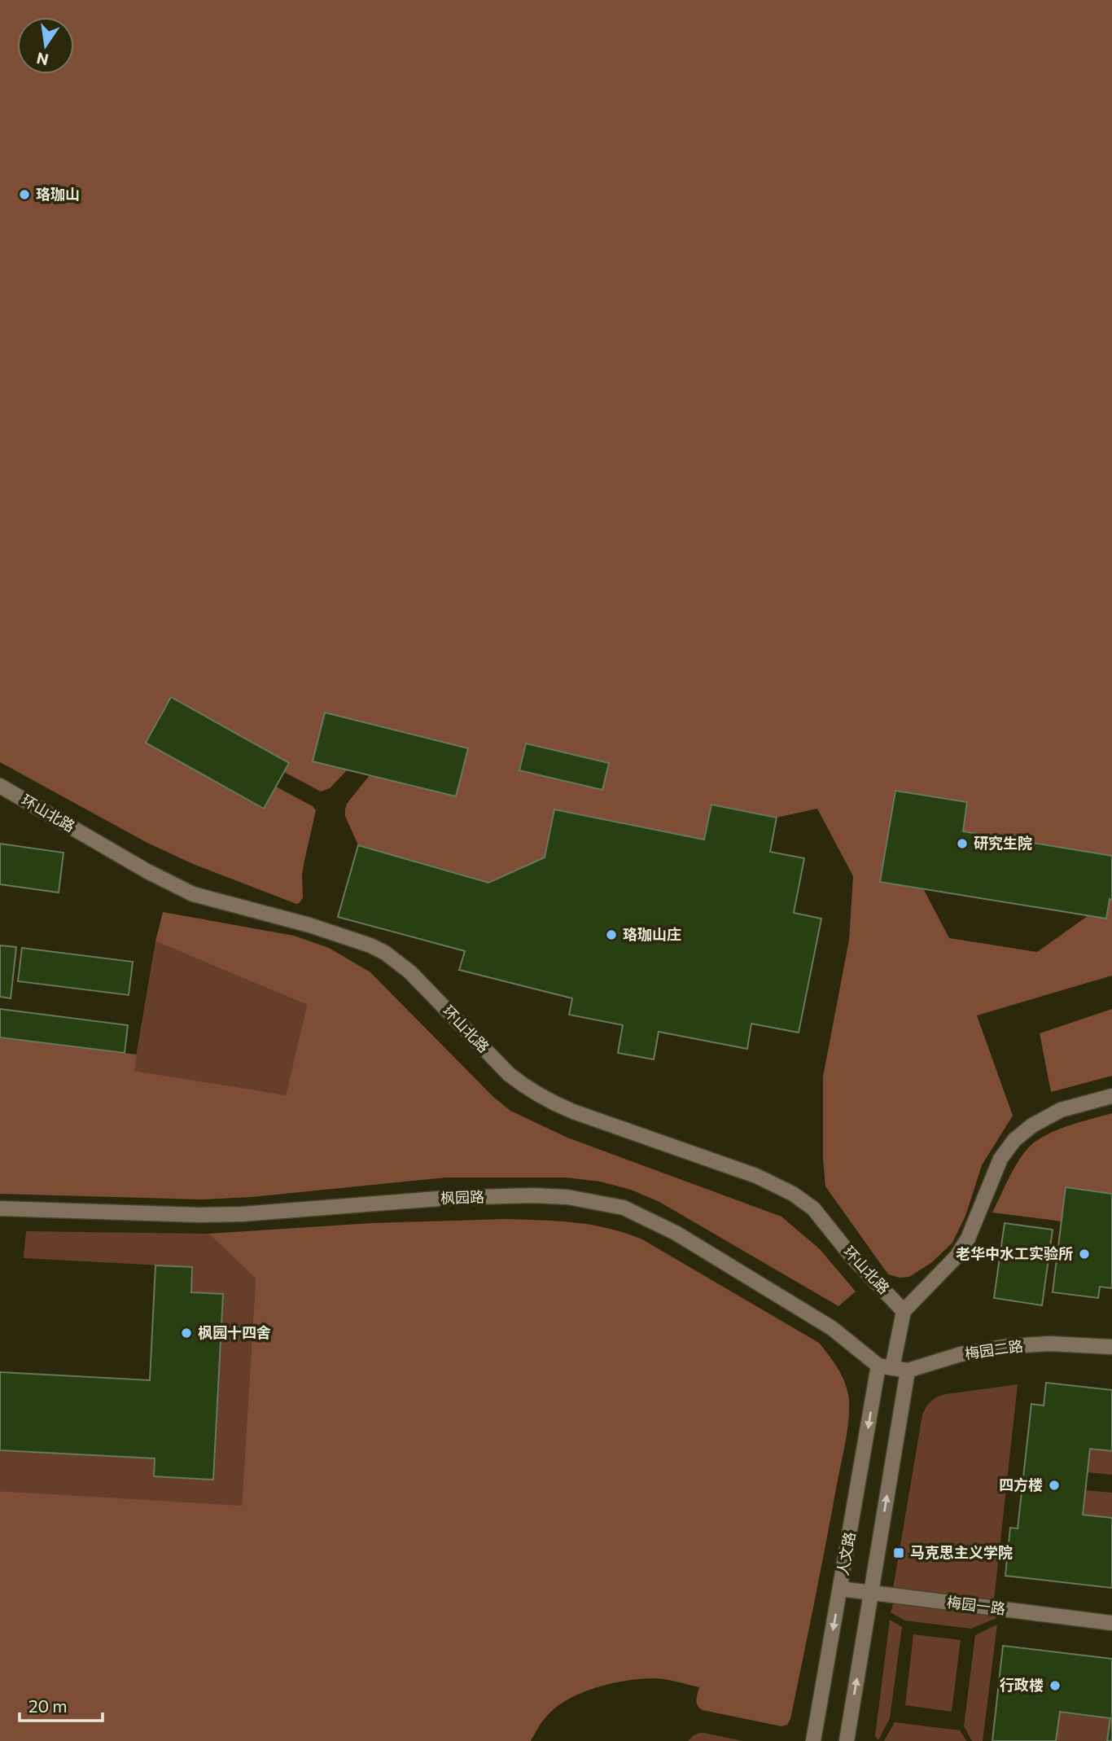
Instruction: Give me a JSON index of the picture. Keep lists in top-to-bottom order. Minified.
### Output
{"streets":{"street":["环山北路","枫园路","梅园二路","人文路","梅园一路"]},"crossings":[["枫园路","梅园二路"],["枫园路","人文路"],["梅园二路","人文路"],["人文路","梅园一路"]],"places":{"other":["珞珈山","研究生院","珞珈山庄","老华中水工实验所","枫园十四舍","四方楼","行政楼"],"transit":["马克思主义学院"]},"scale_bar":"20 m","north":"bottom"}
